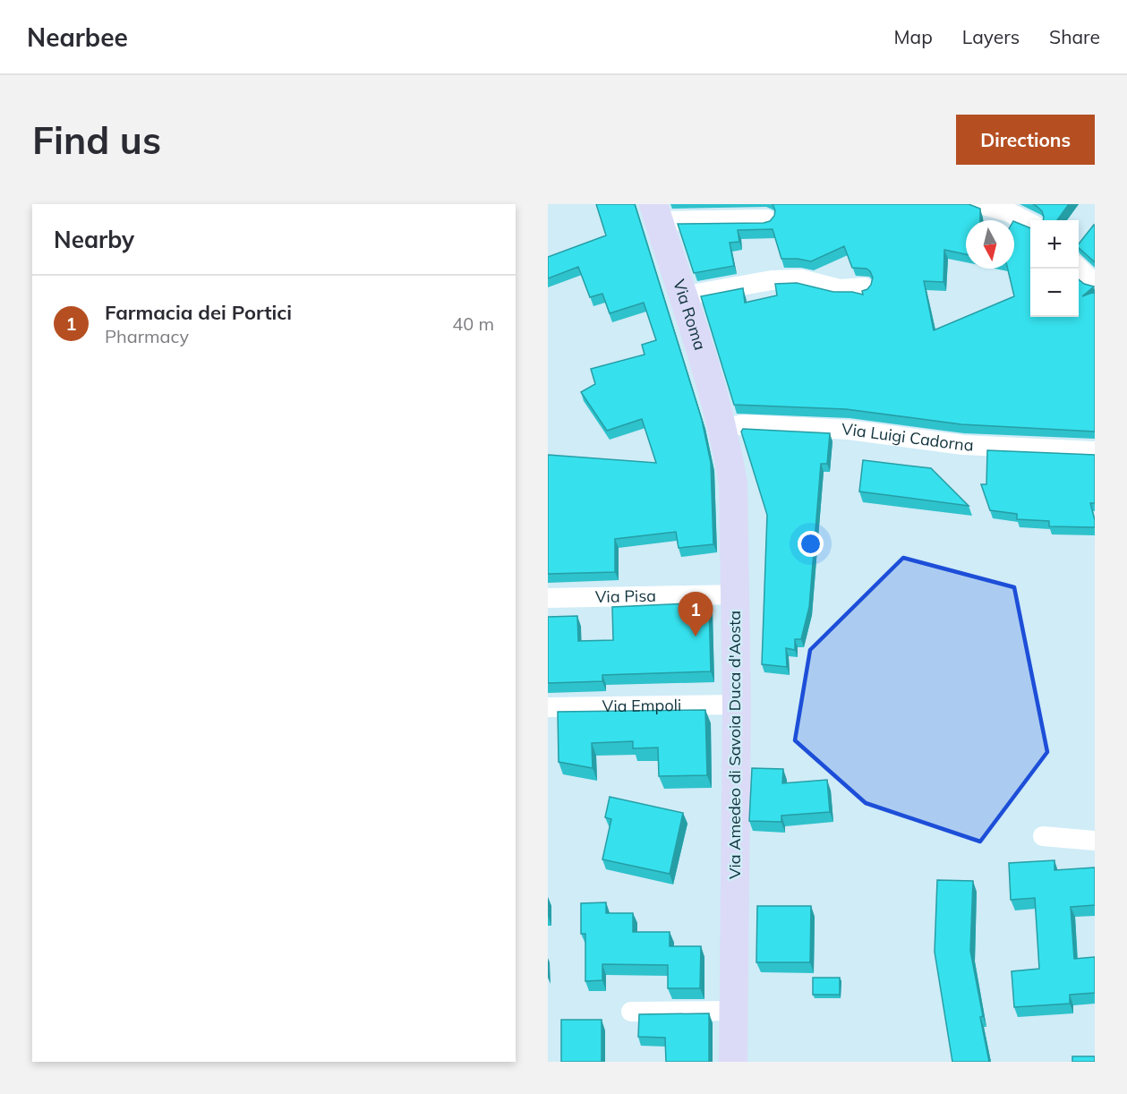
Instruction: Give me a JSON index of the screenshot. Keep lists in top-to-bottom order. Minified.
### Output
{"streets":{"street":["Via Roma","Via Luigi Cadorna","Via Pisa","Via Empoli","Via Amedeo di Savoia Duca d'Aosta"]},"crossings":[["Via Roma","Via Luigi Cadorna"],["Via Roma","Via Amedeo di Savoia Duca d'Aosta"],["Via Luigi Cadorna","Via Amedeo di Savoia Duca d'Aosta"],["Via Pisa","Via Amedeo di Savoia Duca d'Aosta"],["Via Empoli","Via Amedeo di Savoia Duca d'Aosta"]],"north":"bottom","page":{"header":"Nearbee","nav":["Map","Layers","Share"],"buttons":"Directions","title":"Find us","heading":"Nearby","map_buttons":["+","−"],"list":[{"mark":"1","name":"Farmacia dei Portici","note":"Pharmacy","value":"40 m"}],"pins":"1"}}
